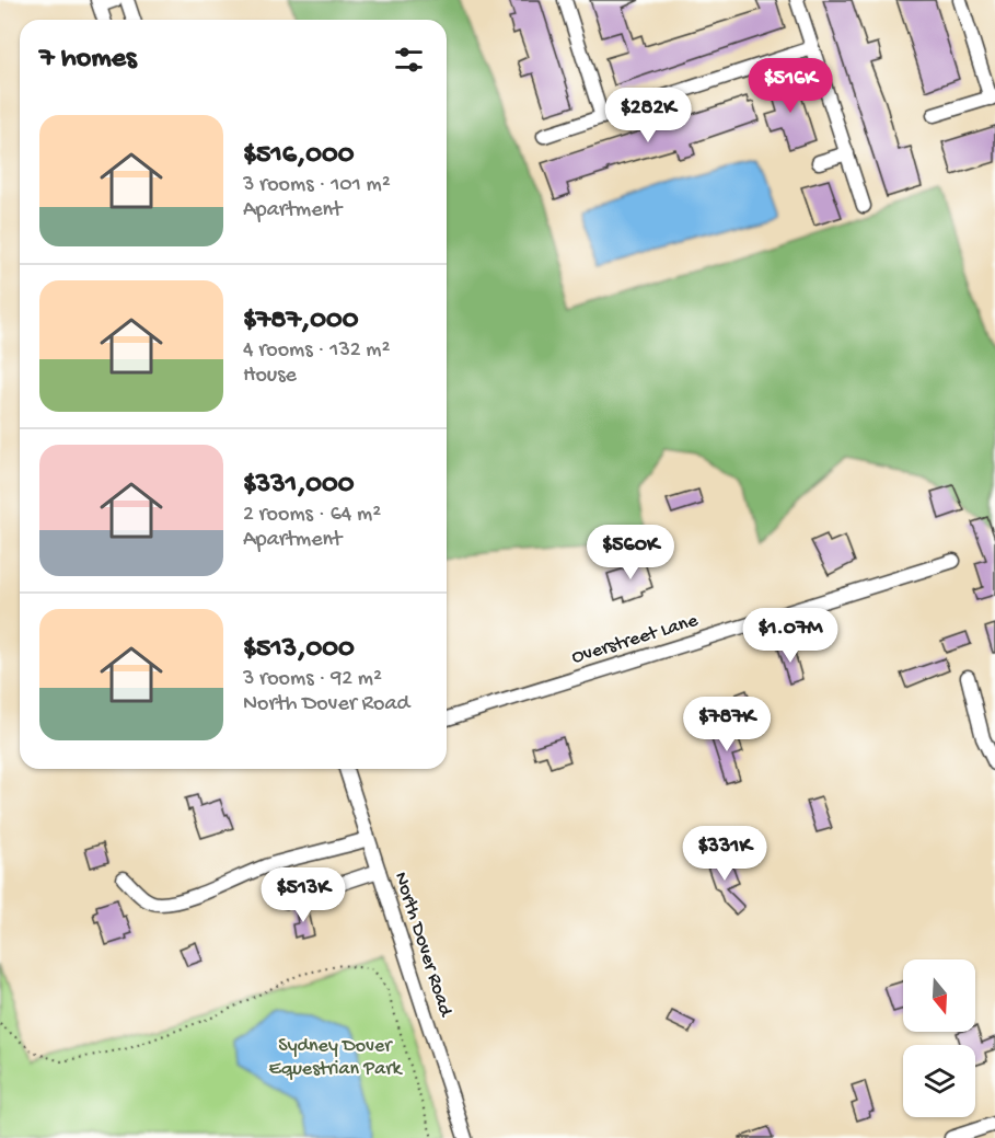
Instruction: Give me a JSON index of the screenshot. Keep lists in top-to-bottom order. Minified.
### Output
{"streets":{"street":["Overstreet Lane","North Dover Road"]},"parks":["Sydney Dover Equestrian Park"],"north":"bottom","page":{"heading":"7 homes","price":["$516K","$282K","$560K","$1.07M","$787K","$331K","$513K"],"list":[{"name":"$516,000","note":"3 rooms · 101 m² · Apartment"},{"name":"$787,000","note":"4 rooms · 132 m² · House"},{"name":"$331,000","note":"2 rooms · 64 m² · Apartment"},{"name":"$513,000","note":"3 rooms · 92 m² · North Dover Road"}]}}
